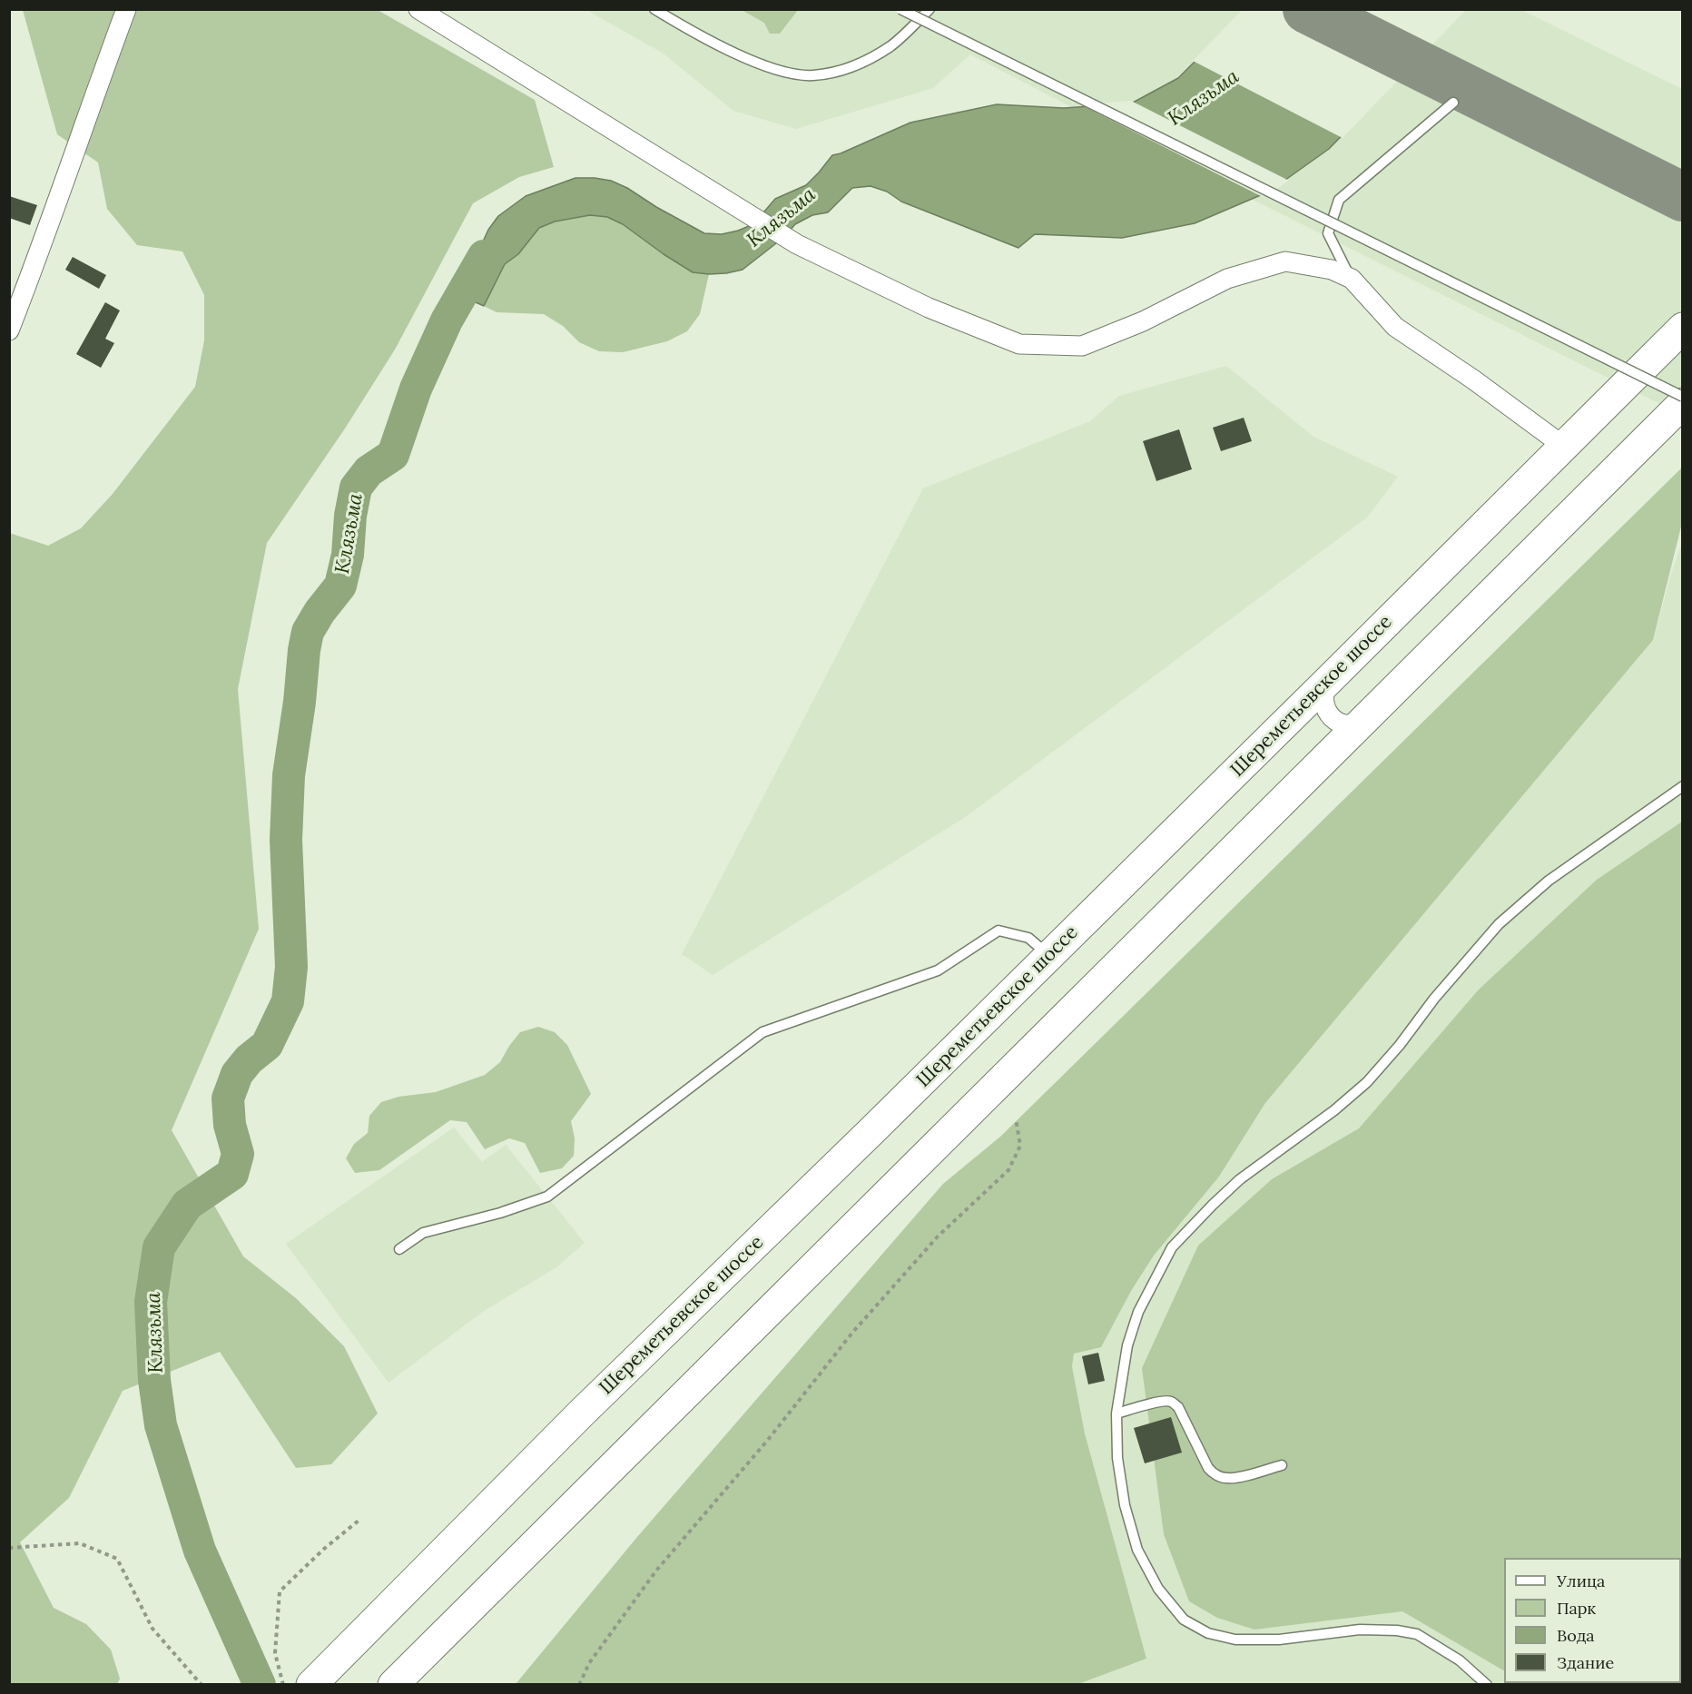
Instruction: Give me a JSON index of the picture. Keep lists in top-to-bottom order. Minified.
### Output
{"streets":{"main road":["Шереметьевское шоссе"]},"water":["Клязьма"],"legend":["Улица","Парк","Вода","Здание"]}
